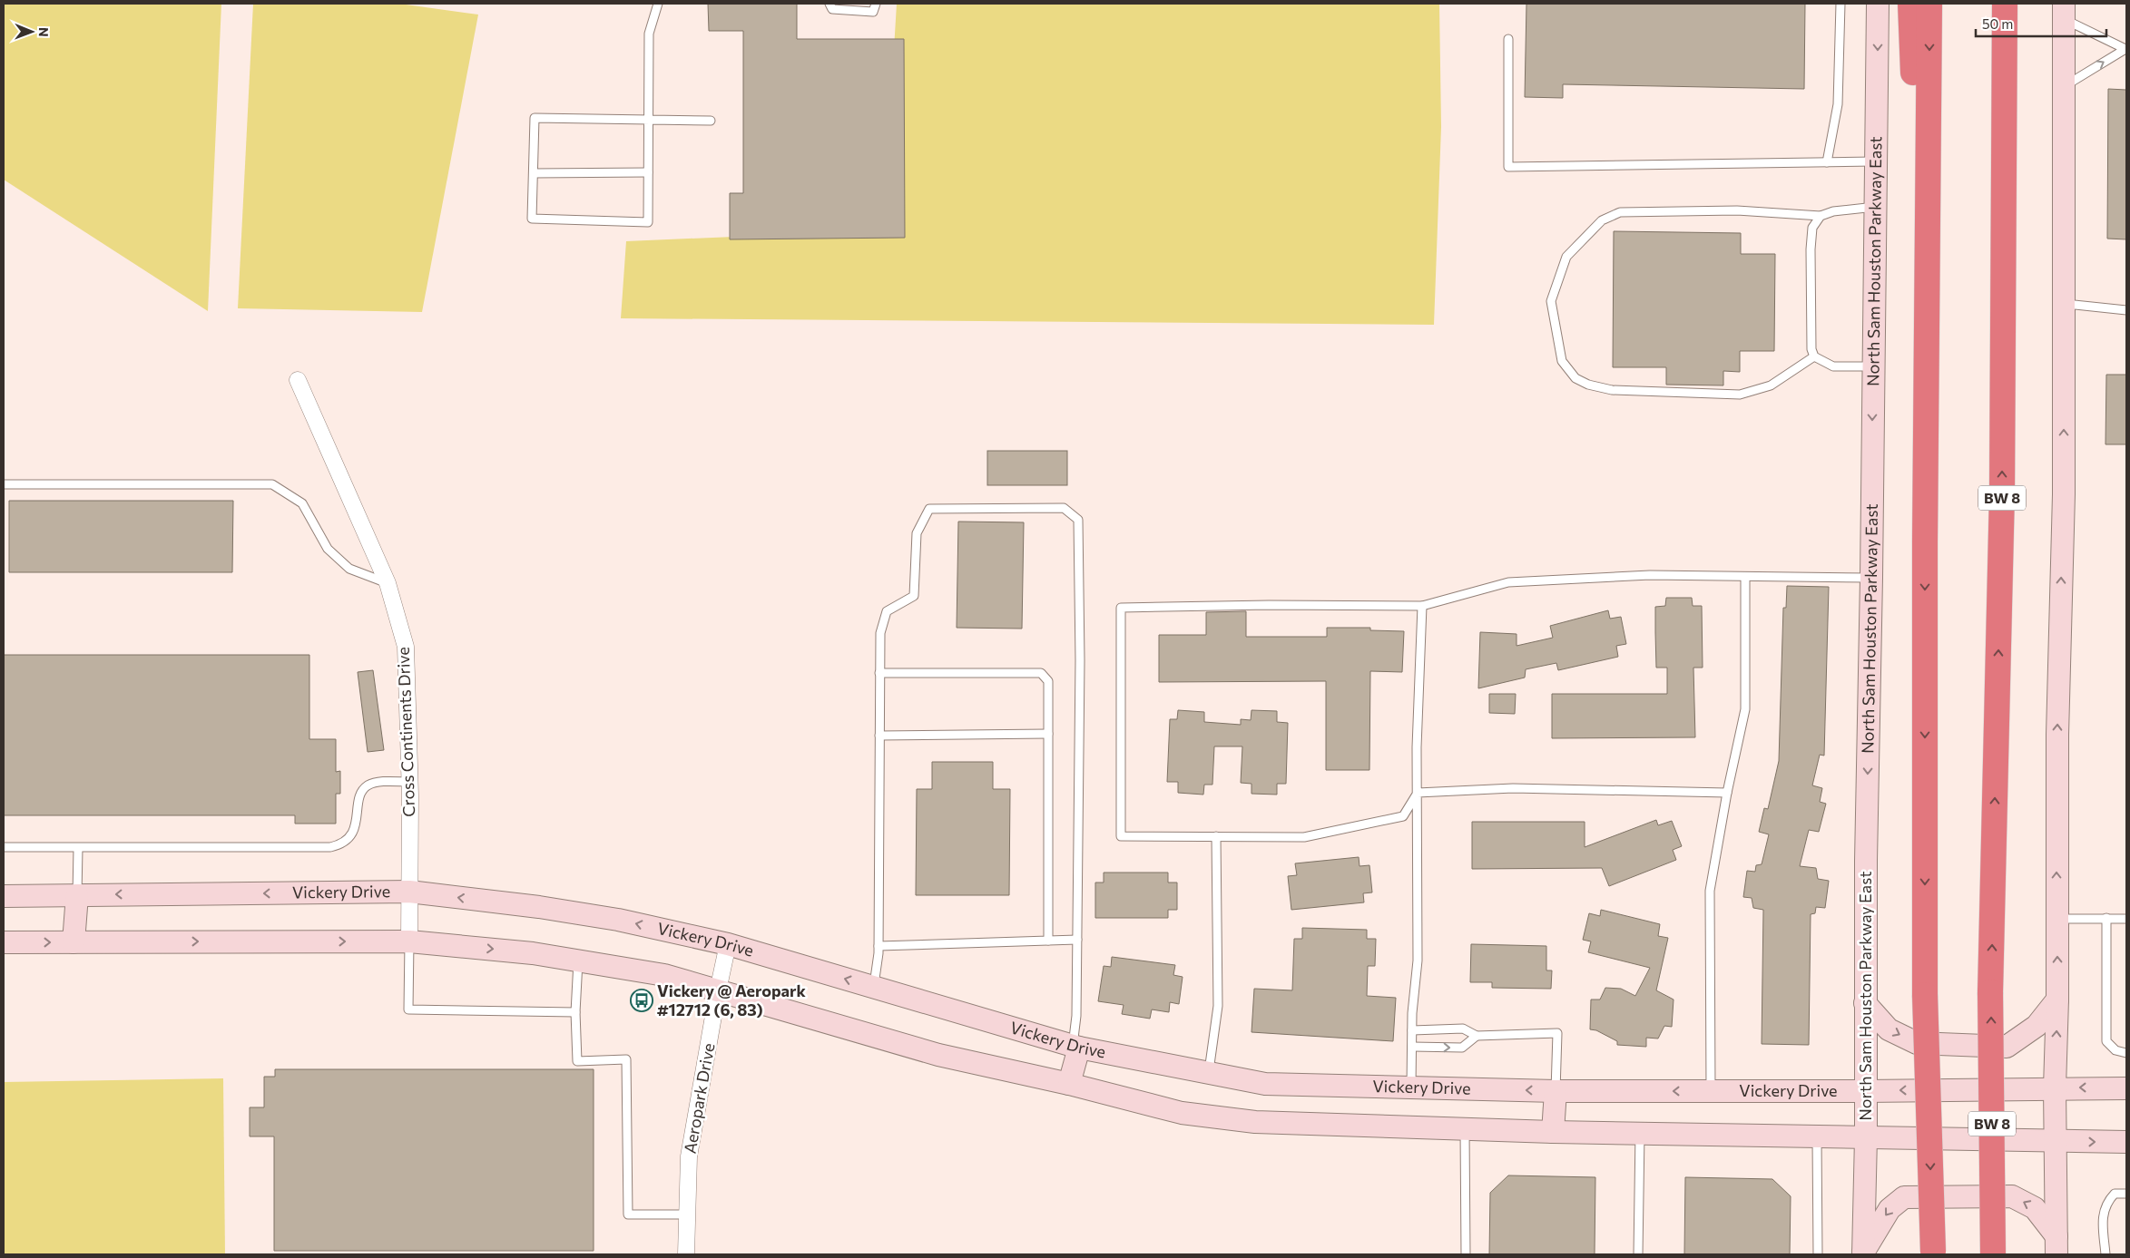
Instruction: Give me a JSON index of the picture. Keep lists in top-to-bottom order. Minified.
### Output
{"streets":{"highway":["BW 8"],"main road":["North Sam Houston Parkway East","Vickery Drive"],"street":["Cross Continents Drive","Aeropark Drive"]},"crossings":[["North Sam Houston Parkway East","Vickery Drive"],["Cross Continents Drive","Vickery Drive"],["Vickery Drive","Aeropark Drive"]],"places":{"bus stop":["Vickery @ Aeropark #12712 (6, 83)"]},"scale_bar":"50 m","north":"right"}
